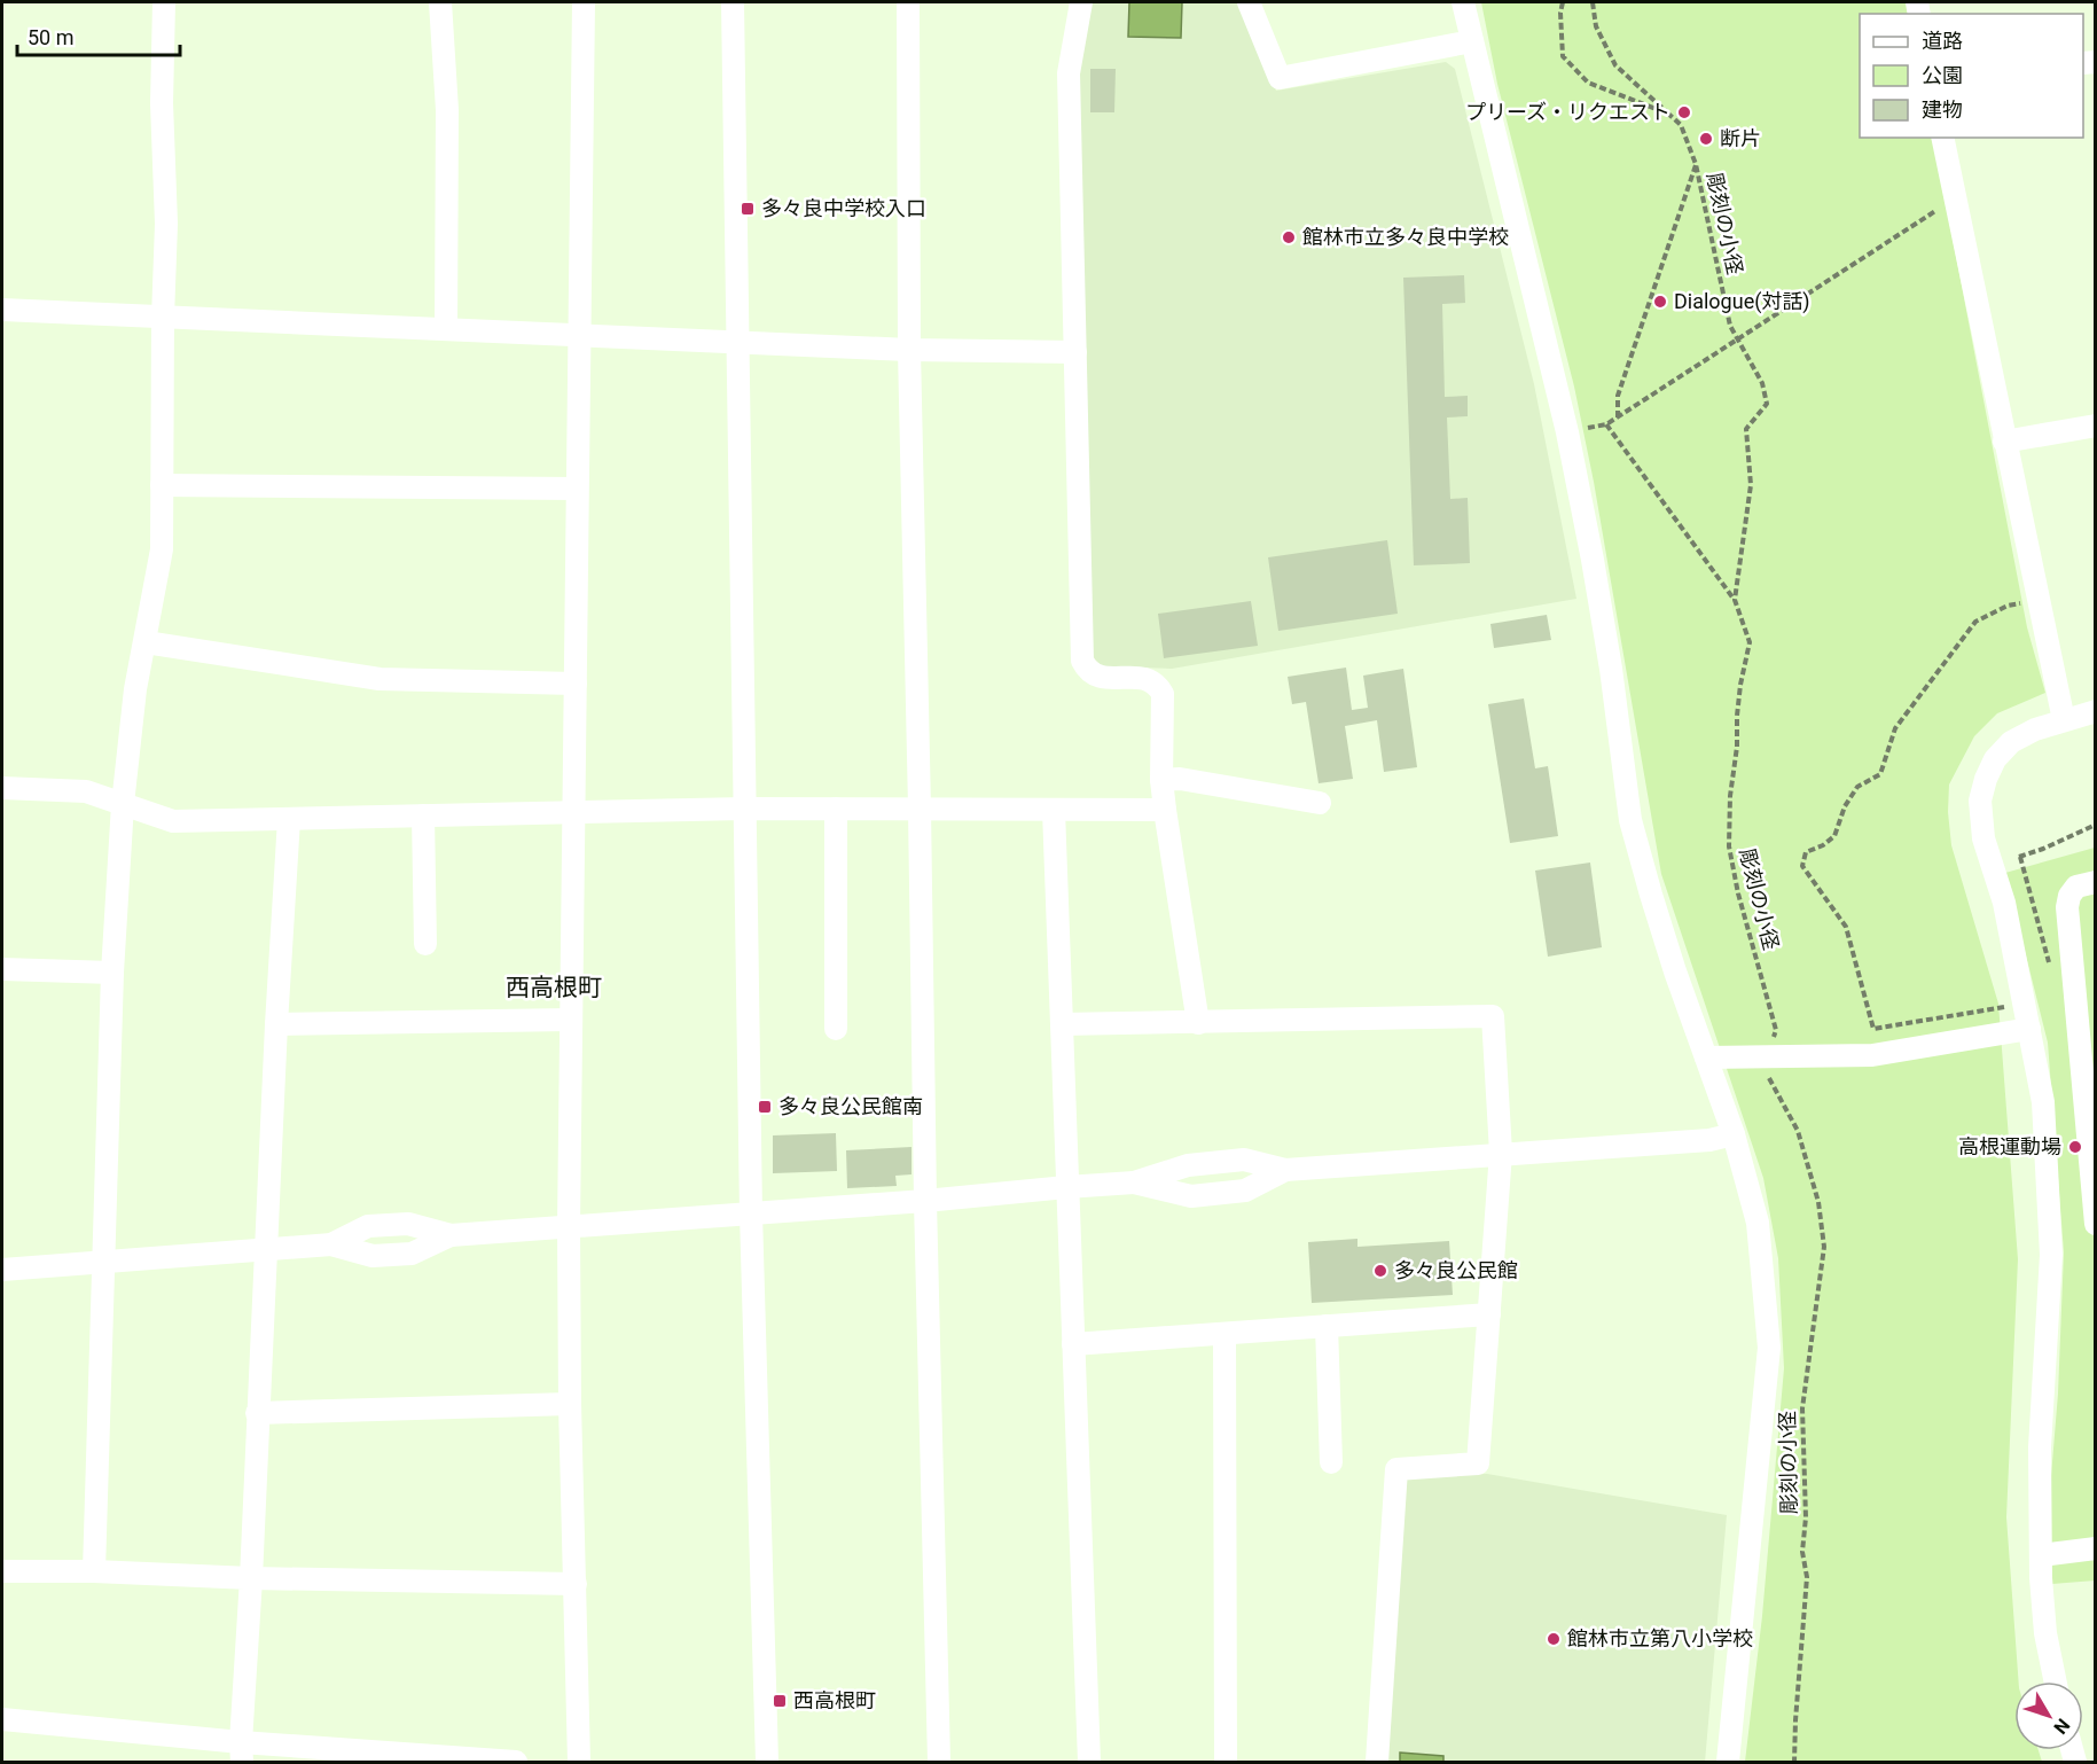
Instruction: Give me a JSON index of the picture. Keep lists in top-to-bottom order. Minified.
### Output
{"streets":{"path":["彫刻の小径"]},"districts":["西高根町"],"places":{"other":["プリーズ・リクエスト","断片","館林市立多々良中学校","Dialogue(対話)","高根運動場","多々良公民館","館林市立第八小学校"],"transit":["多々良中学校入口","多々良公民館南","西高根町"]},"legend":["道路","公園","建物"],"scale_bar":"50 m","north":"bottom right"}
